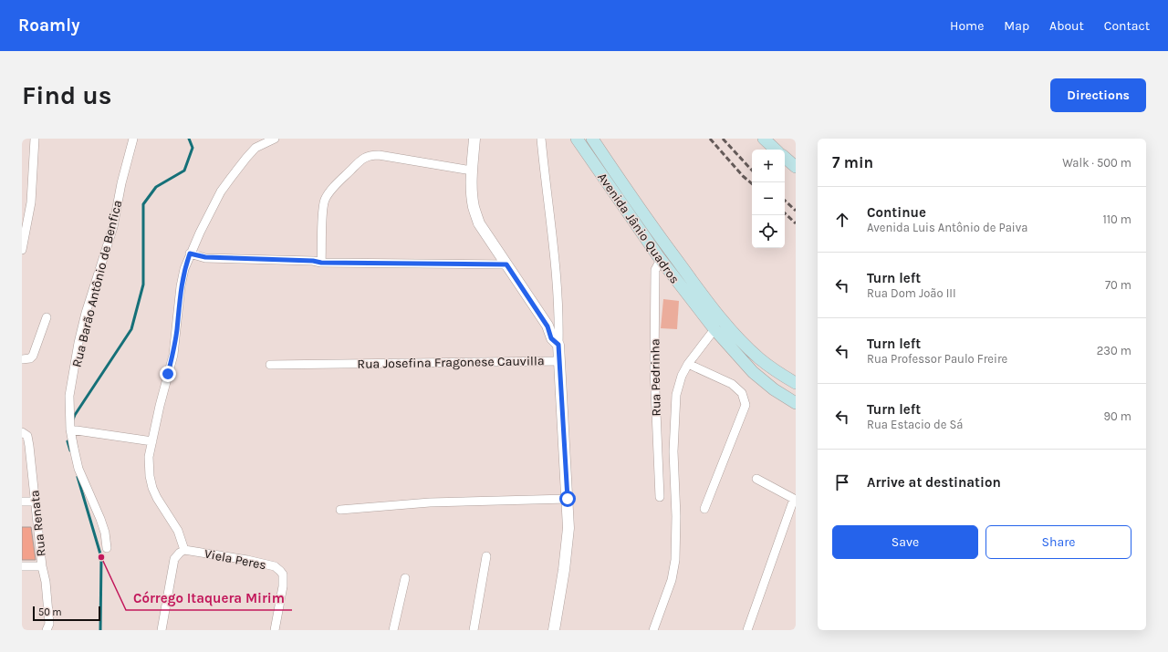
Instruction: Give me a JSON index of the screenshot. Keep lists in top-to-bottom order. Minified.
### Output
{"streets":{"main road":["Avenida Jânio Quadros"],"street":["Rua Barão Antônio de Benfica","Rua Josefina Fragonese Cauvilla","Rua Pedrinha","Rua Renata","Viela Peres"]},"crossings":[["Avenida Jânio Quadros","Rua Pedrinha"]],"places":["Córrego Itaquera Mirim"],"scale_bar":"50 m","page":{"header":"Roamly","nav":["Home","Map","About","Contact"],"buttons":["Directions",["Save","Share"]],"title":"Find us","heading":["7 min","Walk · 500 m"],"map_buttons":["+","−"],"list":[["Continue","Avenida Luis Antônio de Paiva","110 m"],["Turn left","Rua Dom João III","70 m"],["Turn left","Rua Professor Paulo Freire","230 m"],["Turn left","Rua Estacio de Sá","90 m"],"Arrive at destination"],"scale":"50 m"}}
